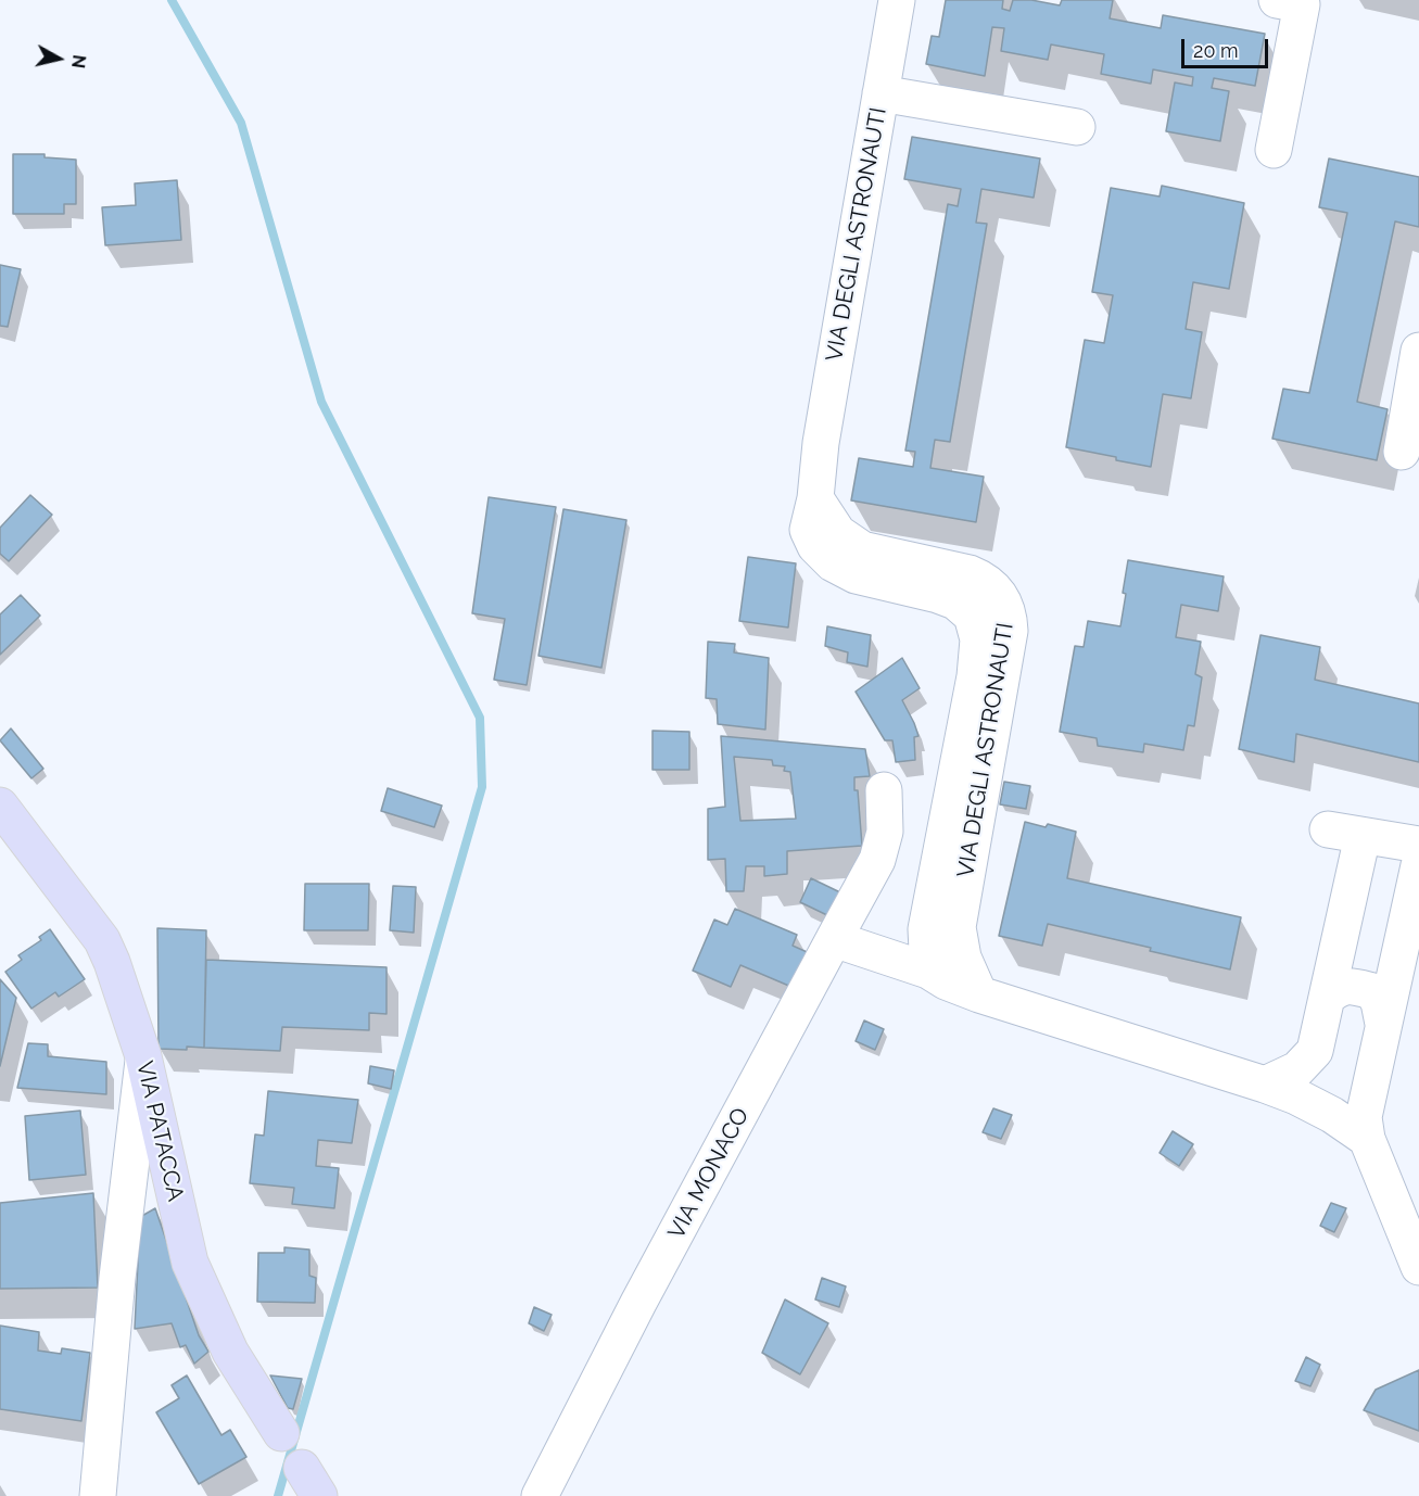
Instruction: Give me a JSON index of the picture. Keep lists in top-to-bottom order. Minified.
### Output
{"streets":{"main road":["VIA PATACCA"],"street":["VIA DEGLI ASTRONAUTI","VIA MONACO"]},"scale_bar":"20 m","north":"right"}
